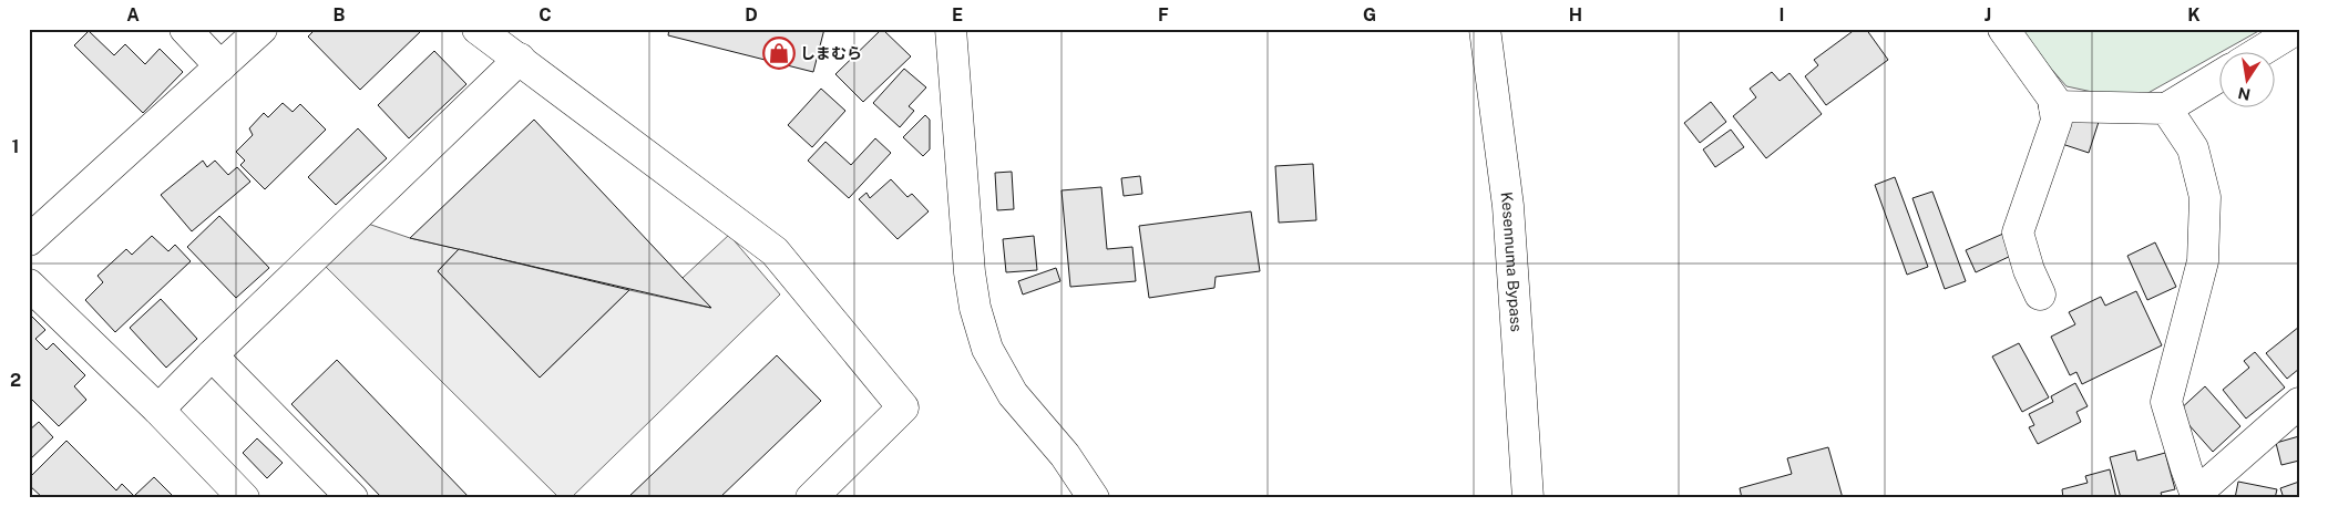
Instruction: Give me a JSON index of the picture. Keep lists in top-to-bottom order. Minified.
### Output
{"streets":{"main road":["Kesennuma Bypass"]},"places":{"shop":["しまむら"]},"north":"bottom","grid":{"columns":["A","B","C","D","E","F","G","H","I","J","K"],"rows":["1","2"]}}
